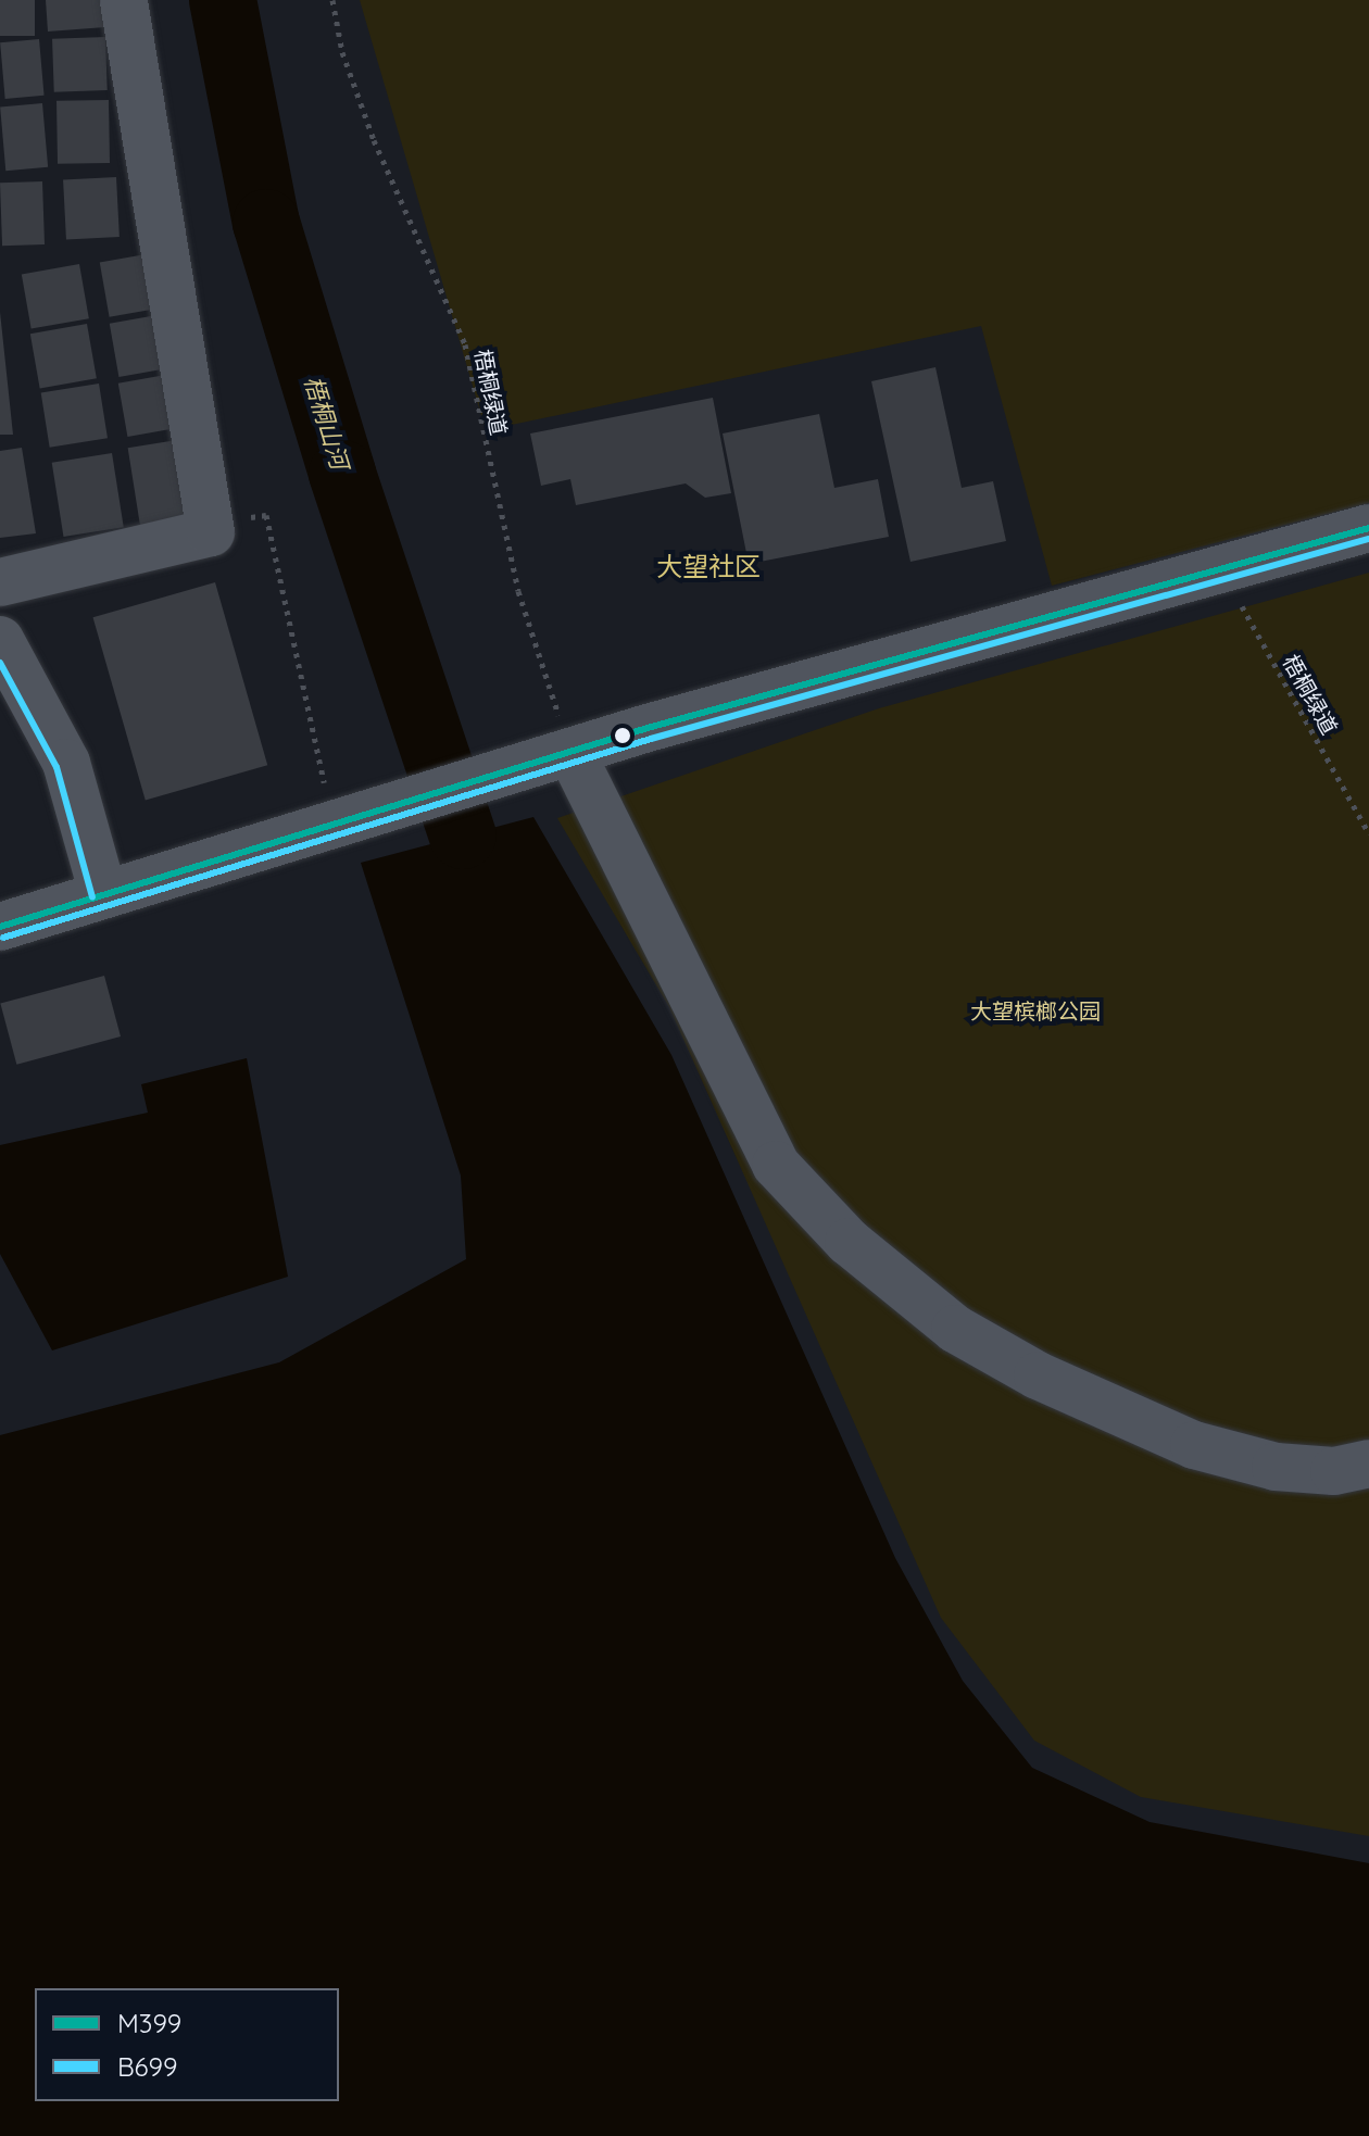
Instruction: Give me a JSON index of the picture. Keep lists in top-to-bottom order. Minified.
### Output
{"streets":{"path":["梧桐绿道"]},"districts":["大望社区"],"water":["梧桐山河"],"parks":["大望槟榔公园"],"lines":["transit line M399","transit line B699"],"legend":["M399","B699"]}
